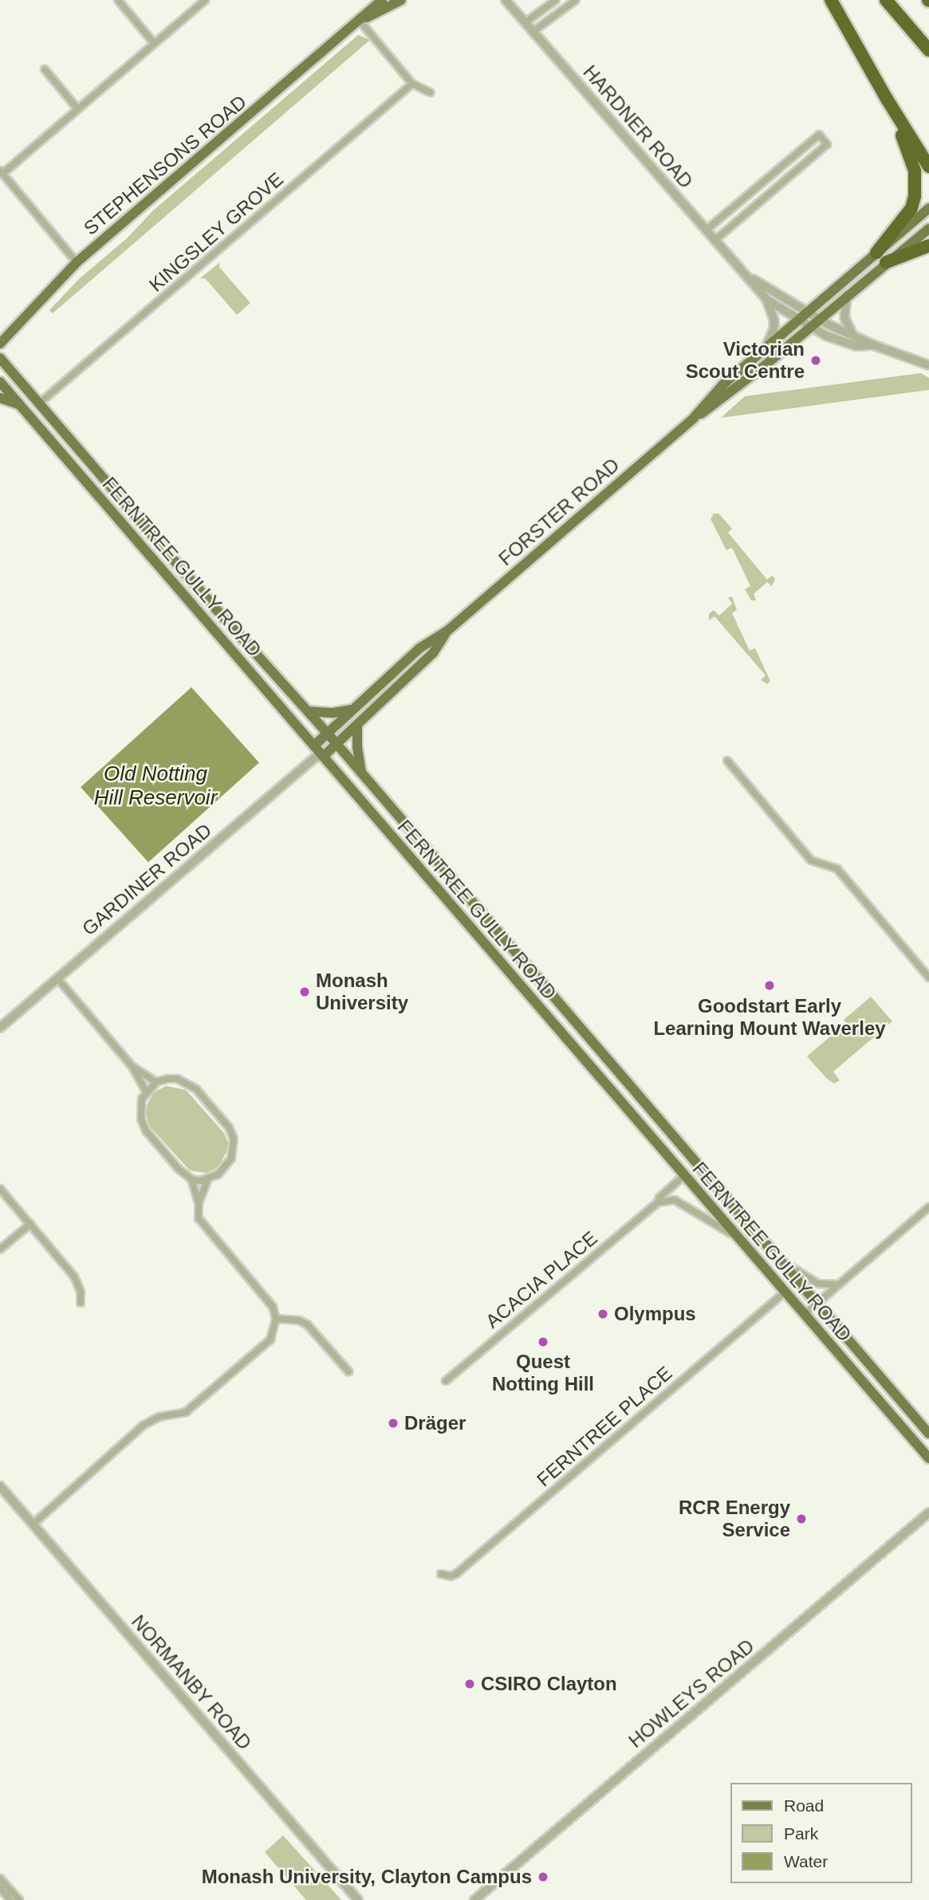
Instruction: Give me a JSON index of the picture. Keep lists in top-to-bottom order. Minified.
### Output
{"streets":{"main road":["STEPHENSONS ROAD","FORSTER ROAD","FERNTREE GULLY ROAD"],"street":["HARDNER ROAD","KINGSLEY GROVE","GARDINER ROAD","ACACIA PLACE","FERNTREE PLACE","NORMANBY ROAD","HOWLEYS ROAD"]},"crossings":[["HARDNER ROAD","FORSTER ROAD"],["KINGSLEY GROVE","FERNTREE GULLY ROAD"],["FORSTER ROAD","FERNTREE GULLY ROAD"],["FORSTER ROAD","GARDINER ROAD"],["FERNTREE GULLY ROAD","GARDINER ROAD"],["FERNTREE GULLY ROAD","ACACIA PLACE"],["FERNTREE GULLY ROAD","FERNTREE PLACE"]],"water":["Old Notting Hill Reservoir"],"places":["Victorian Scout Centre","Goodstart Early Learning Mount Waverley","Monash University","Olympus","Quest Notting Hill","Dräger","RCR Energy Service","CSIRO Clayton","Monash University, Clayton Campus"],"legend":["Road","Park","Water"]}
